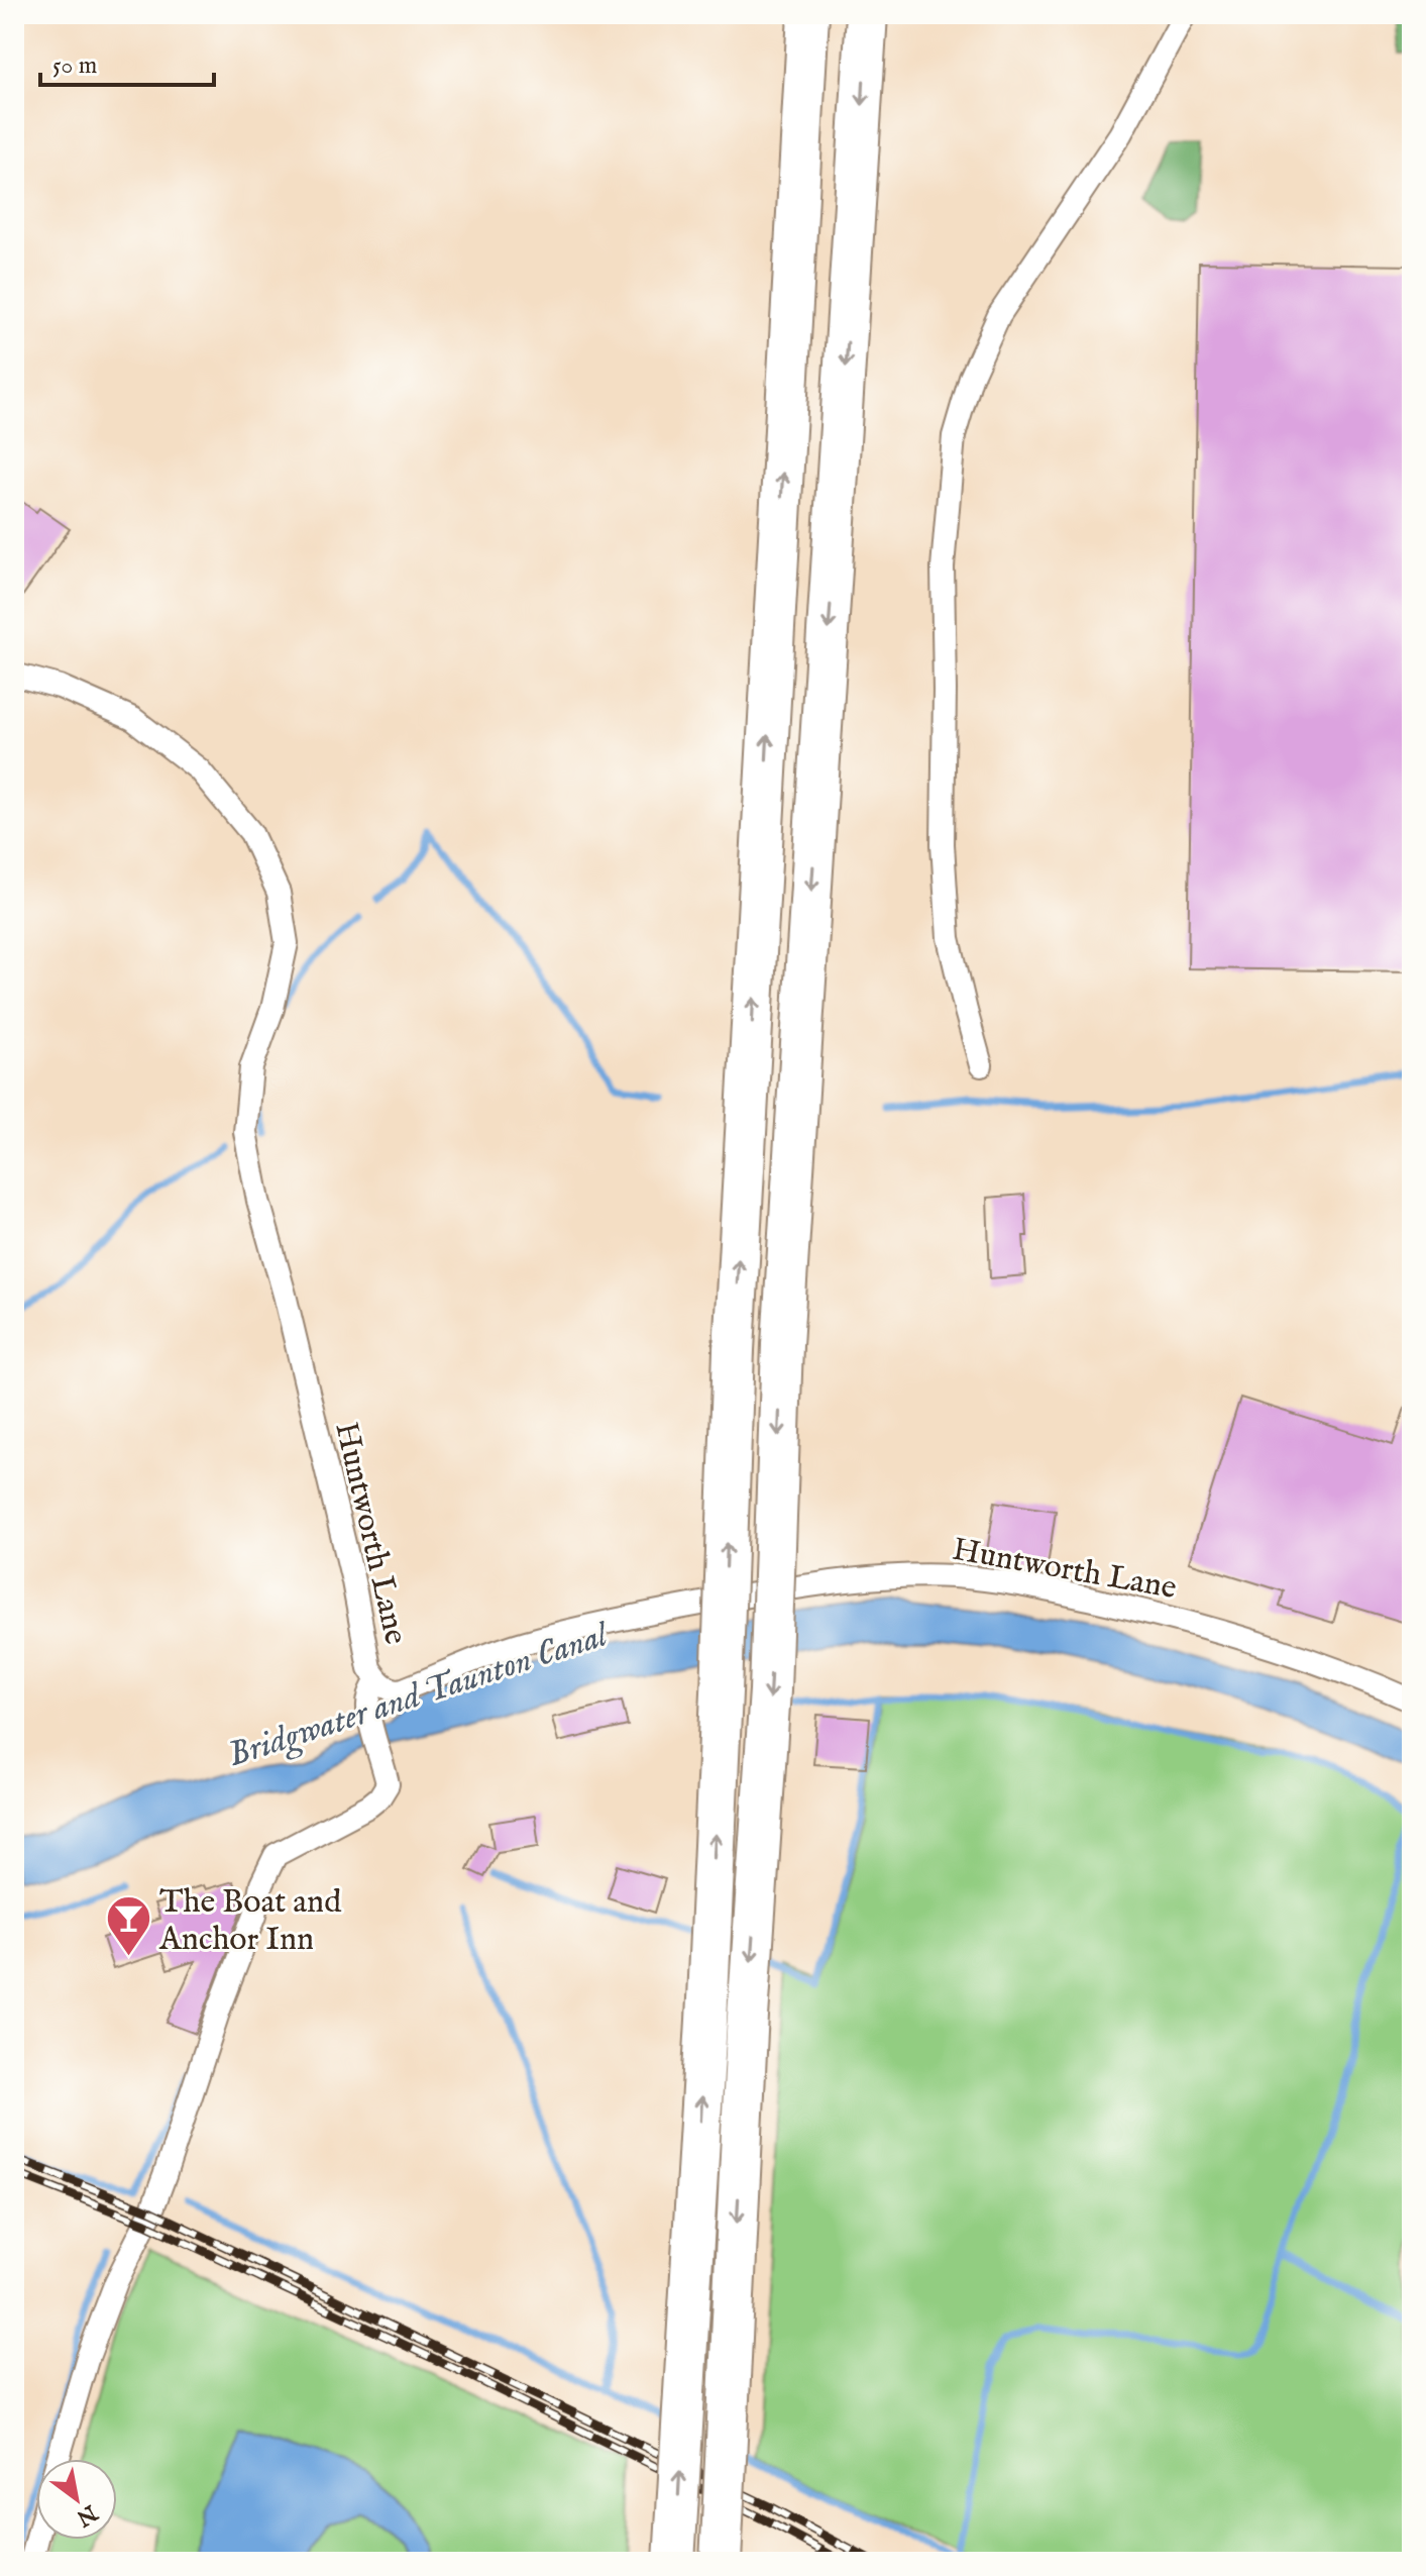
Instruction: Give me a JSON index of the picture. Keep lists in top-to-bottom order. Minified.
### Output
{"streets":{"street":["Huntworth Lane"]},"water":["Bridgwater and Taunton Canal"],"places":{"bar":["The Boat and Anchor Inn"]},"scale_bar":"50 m","north":"bottom right"}
